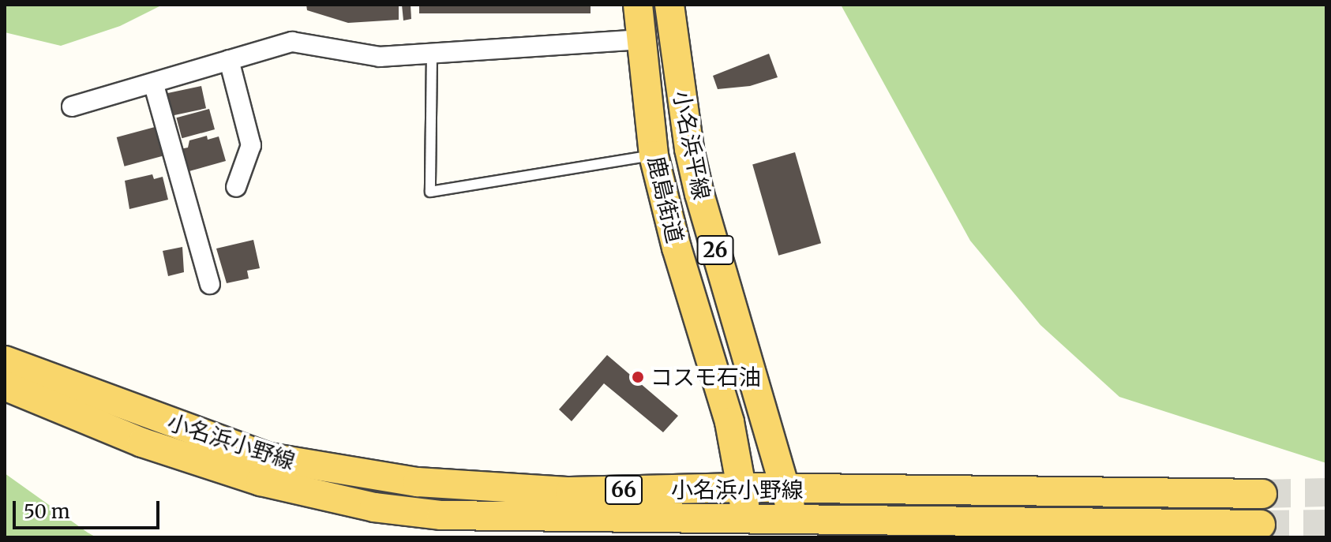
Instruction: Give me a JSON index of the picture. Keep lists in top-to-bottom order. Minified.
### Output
{"streets":{"main road":["小名浜平線","鹿島街道","26","小名浜小野線","66"]},"crossings":[["小名浜平線","小名浜小野線"],["鹿島街道","小名浜小野線"]],"places":["コスモ石油"],"scale_bar":"50 m"}
